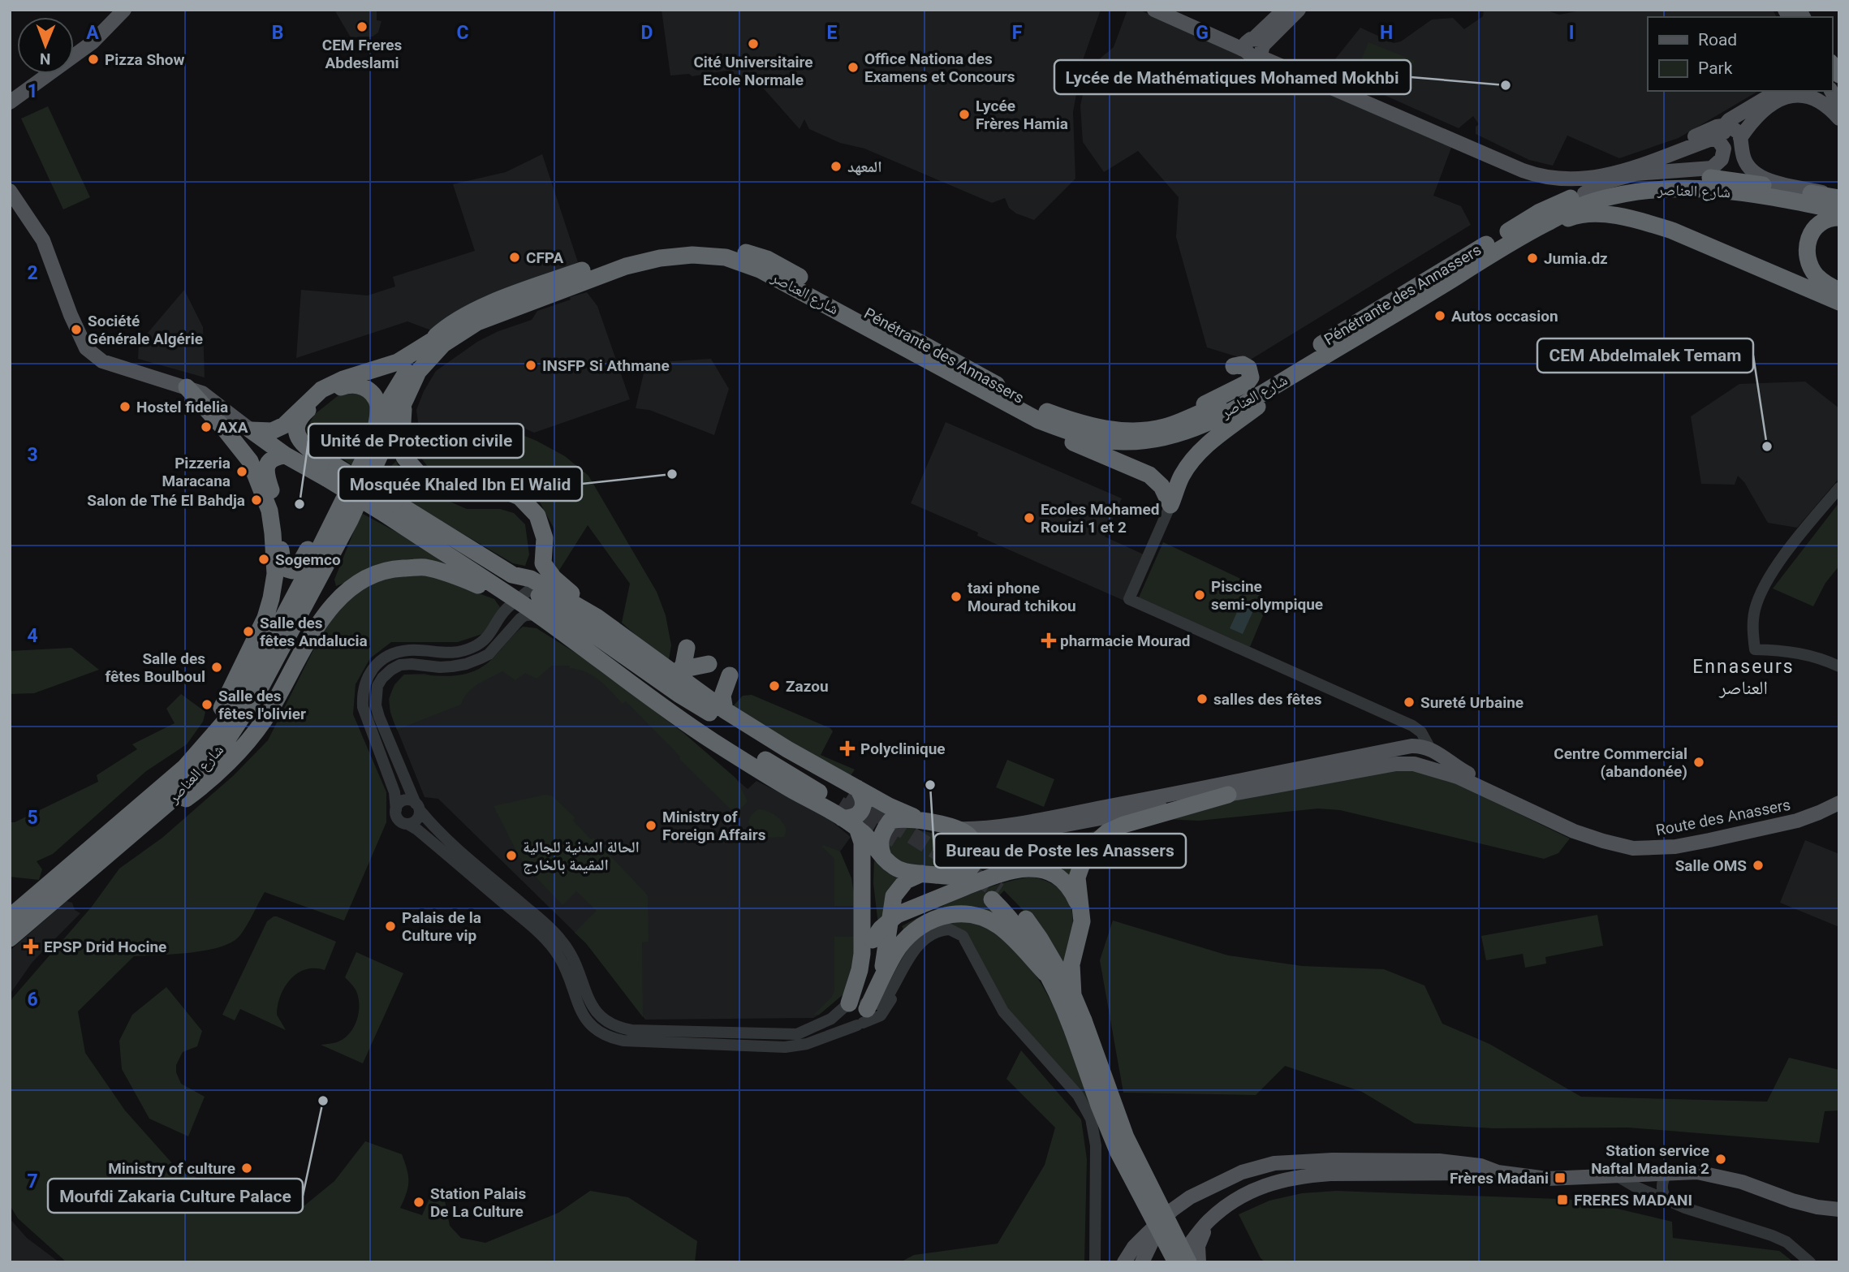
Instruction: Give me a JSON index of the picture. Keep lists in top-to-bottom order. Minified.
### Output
{"streets":{"highway":["شارع العناصر","Pénétrante des Annassers"],"main road":["Route des Anassers"]},"districts":["Ennaseurs العناصر"],"places":{"other":["CEM Freres Abdeslami","Cité Universitaire Ecole Normale","Pizza Show","Office Nationa des Examens et Concours","Lycée de Mathématiques Mohamed Mokhbi","Lycée Frères Hamia","المعهد","CFPA","Jumia.dz","Autos occasion","Société Générale Algérie","INSFP Si Athmane","Hostel fidelia","AXA","CEM Abdelmalek Temam","Pizzeria Maracana","Mosquée Khaled Ibn El Walid","Salon de Thé El Bahdja","Unité de Protection civile","Ecoles Mohamed Rouizi 1 et 2","Sogemco","Piscine semi-olympique","taxi phone Mourad tchikou","Salle des fêtes Andalucia","Salle des fêtes Boulboul","Zazou","salles des fêtes","Sureté Urbaine","Salle des fêtes l'olivier","Centre Commercial (abandonée)","Bureau de Poste les Anassers","Ministry of Foreign Affairs","الحالة المدنية للجالية المقيمة بالخارج","Salle OMS","Palais de la Culture vip","Moufdi Zakaria Culture Palace","Station service Naftal Madania 2","Ministry of culture","Station Palais De La Culture"],"health":["pharmacie Mourad","Polyclinique","EPSP Drid Hocine"],"transit":["Frères Madani","FRERES MADANI"]},"legend":["Road","Park"],"north":"bottom","grid":{"columns":["A","B","C","D","E","F","G","H","I"],"rows":["1","2","3","4","5","6","7"]}}
